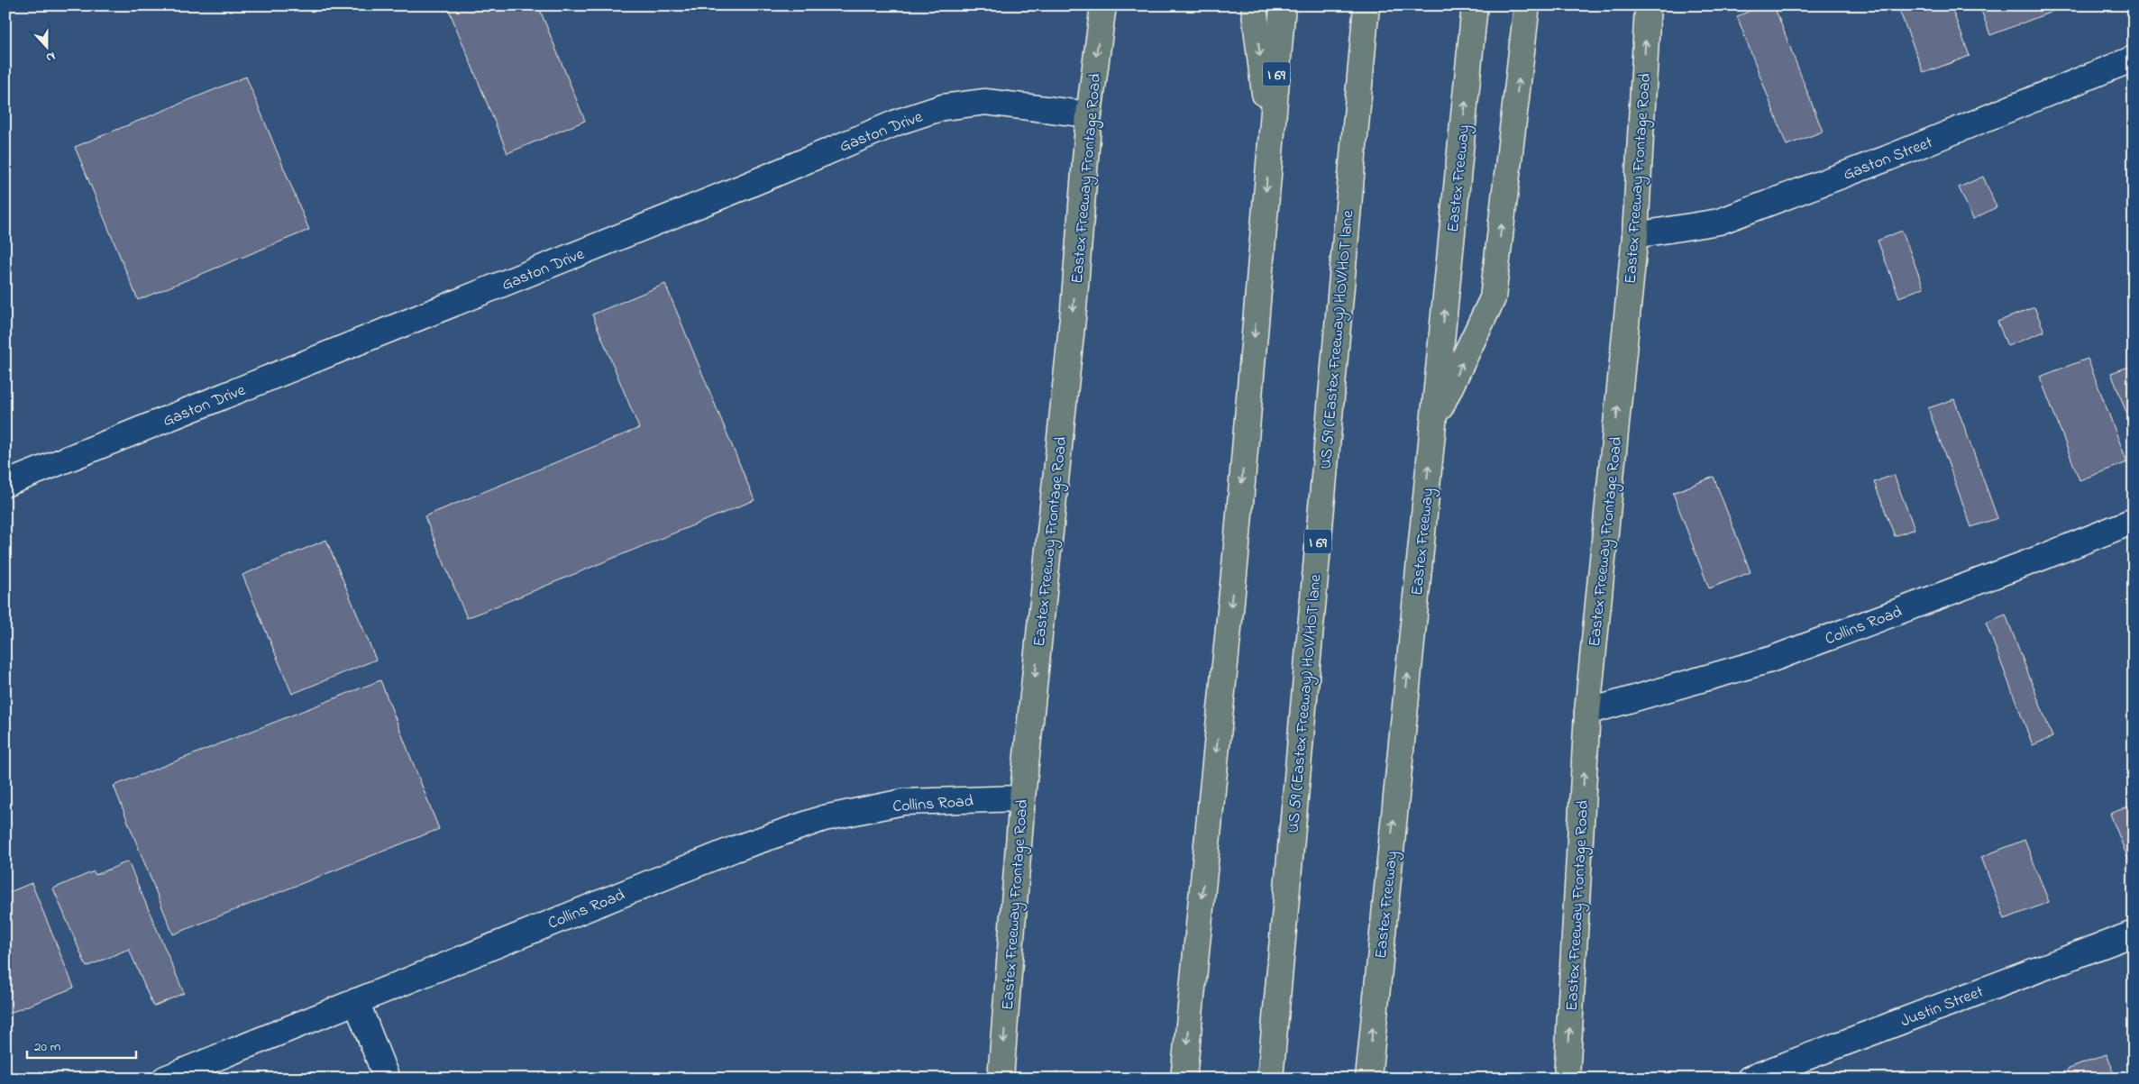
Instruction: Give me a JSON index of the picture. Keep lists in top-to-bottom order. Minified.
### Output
{"streets":{"main road":["I 69","Eastex Freeway Frontage Road","Eastex Freeway","US 59 (Eastex Freeway) HOV/HOT lane"],"street":["Gaston Drive","Gaston Street","Collins Road","Justin Street"]},"crossings":[["Gaston Drive","Eastex Freeway Frontage Road"],["Gaston Street","Eastex Freeway Frontage Road"],["Eastex Freeway Frontage Road","Collins Road"]],"scale_bar":"20 m","north":"bottom"}
